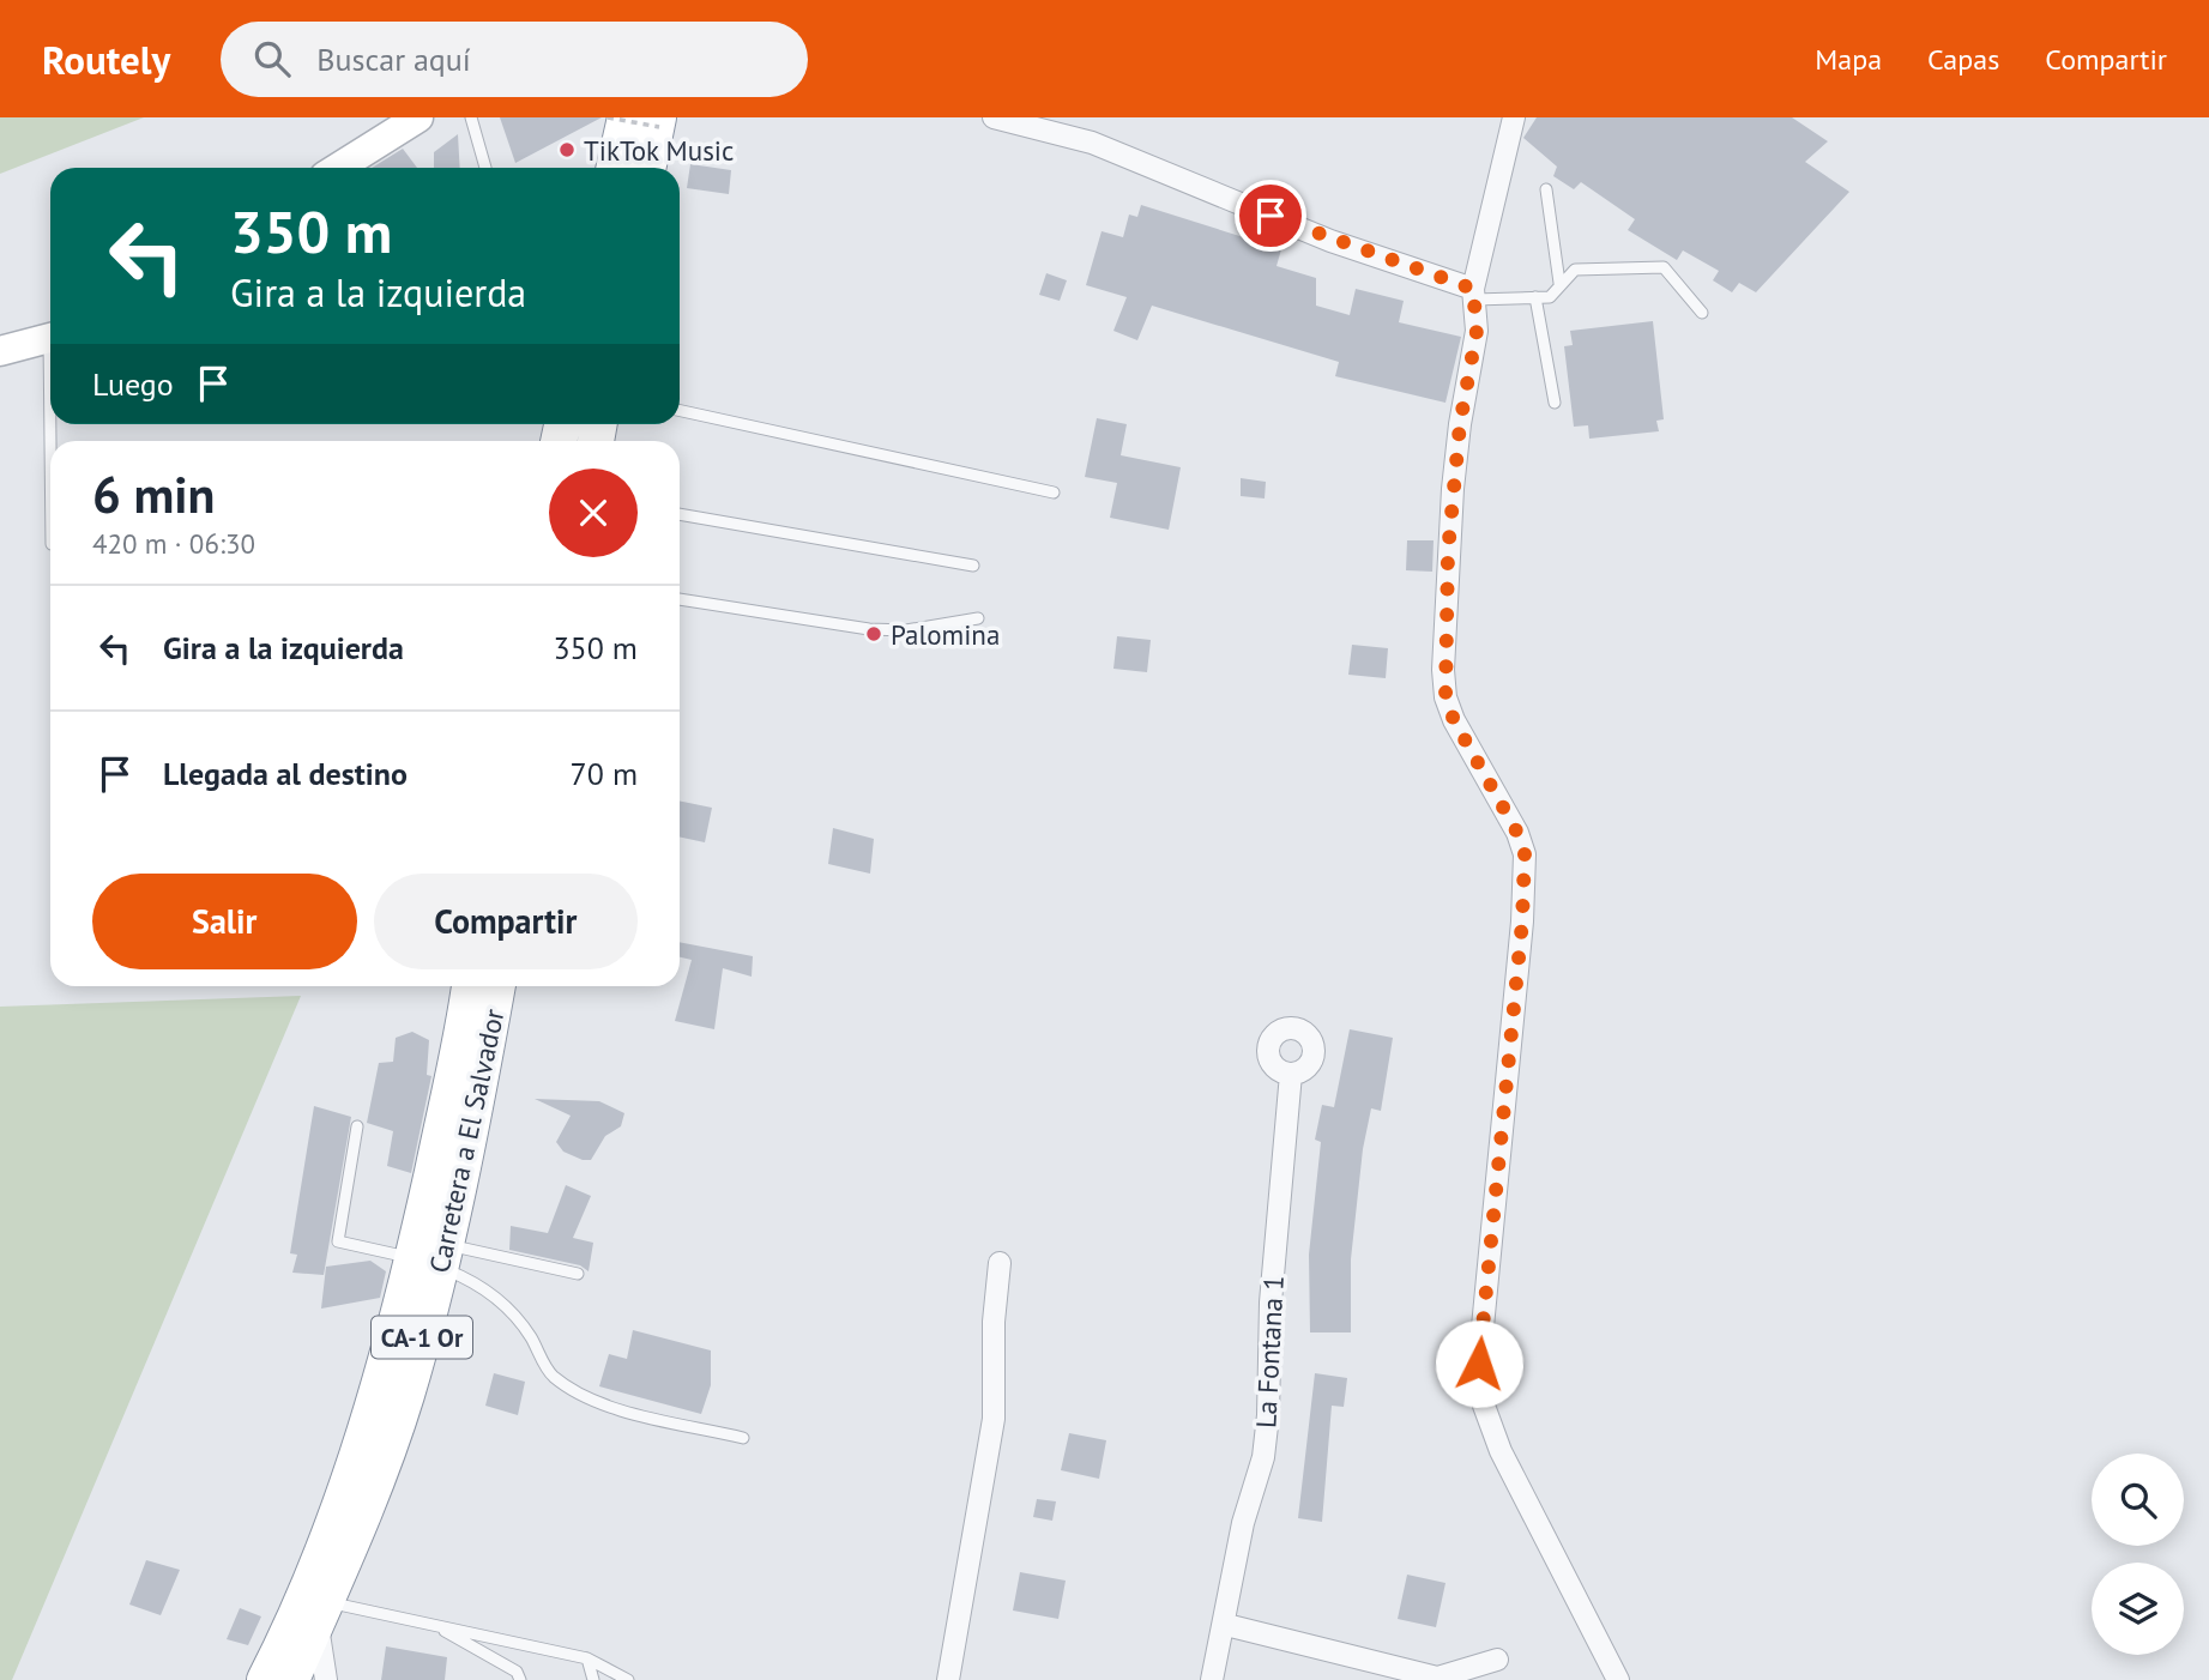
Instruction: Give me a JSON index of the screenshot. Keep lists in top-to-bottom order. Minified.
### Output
{"streets":{"highway":["Carretera a El Salvador","CA-1 Or"],"street":["La Fontana 1"]},"places":["TikTok Music","Palomina"],"page":{"header":"Routely","search":"Buscar aquí","nav":["Mapa","Capas","Compartir"],"turn":["350 m","Gira a la izquierda"],"then":"Luego","heading":["6 min","420 m · 06:30"],"list":[{"name":"Gira a la izquierda","value":"350 m"},{"name":"Llegada al destino","value":"70 m"}],"buttons":["Salir","Compartir"]}}
